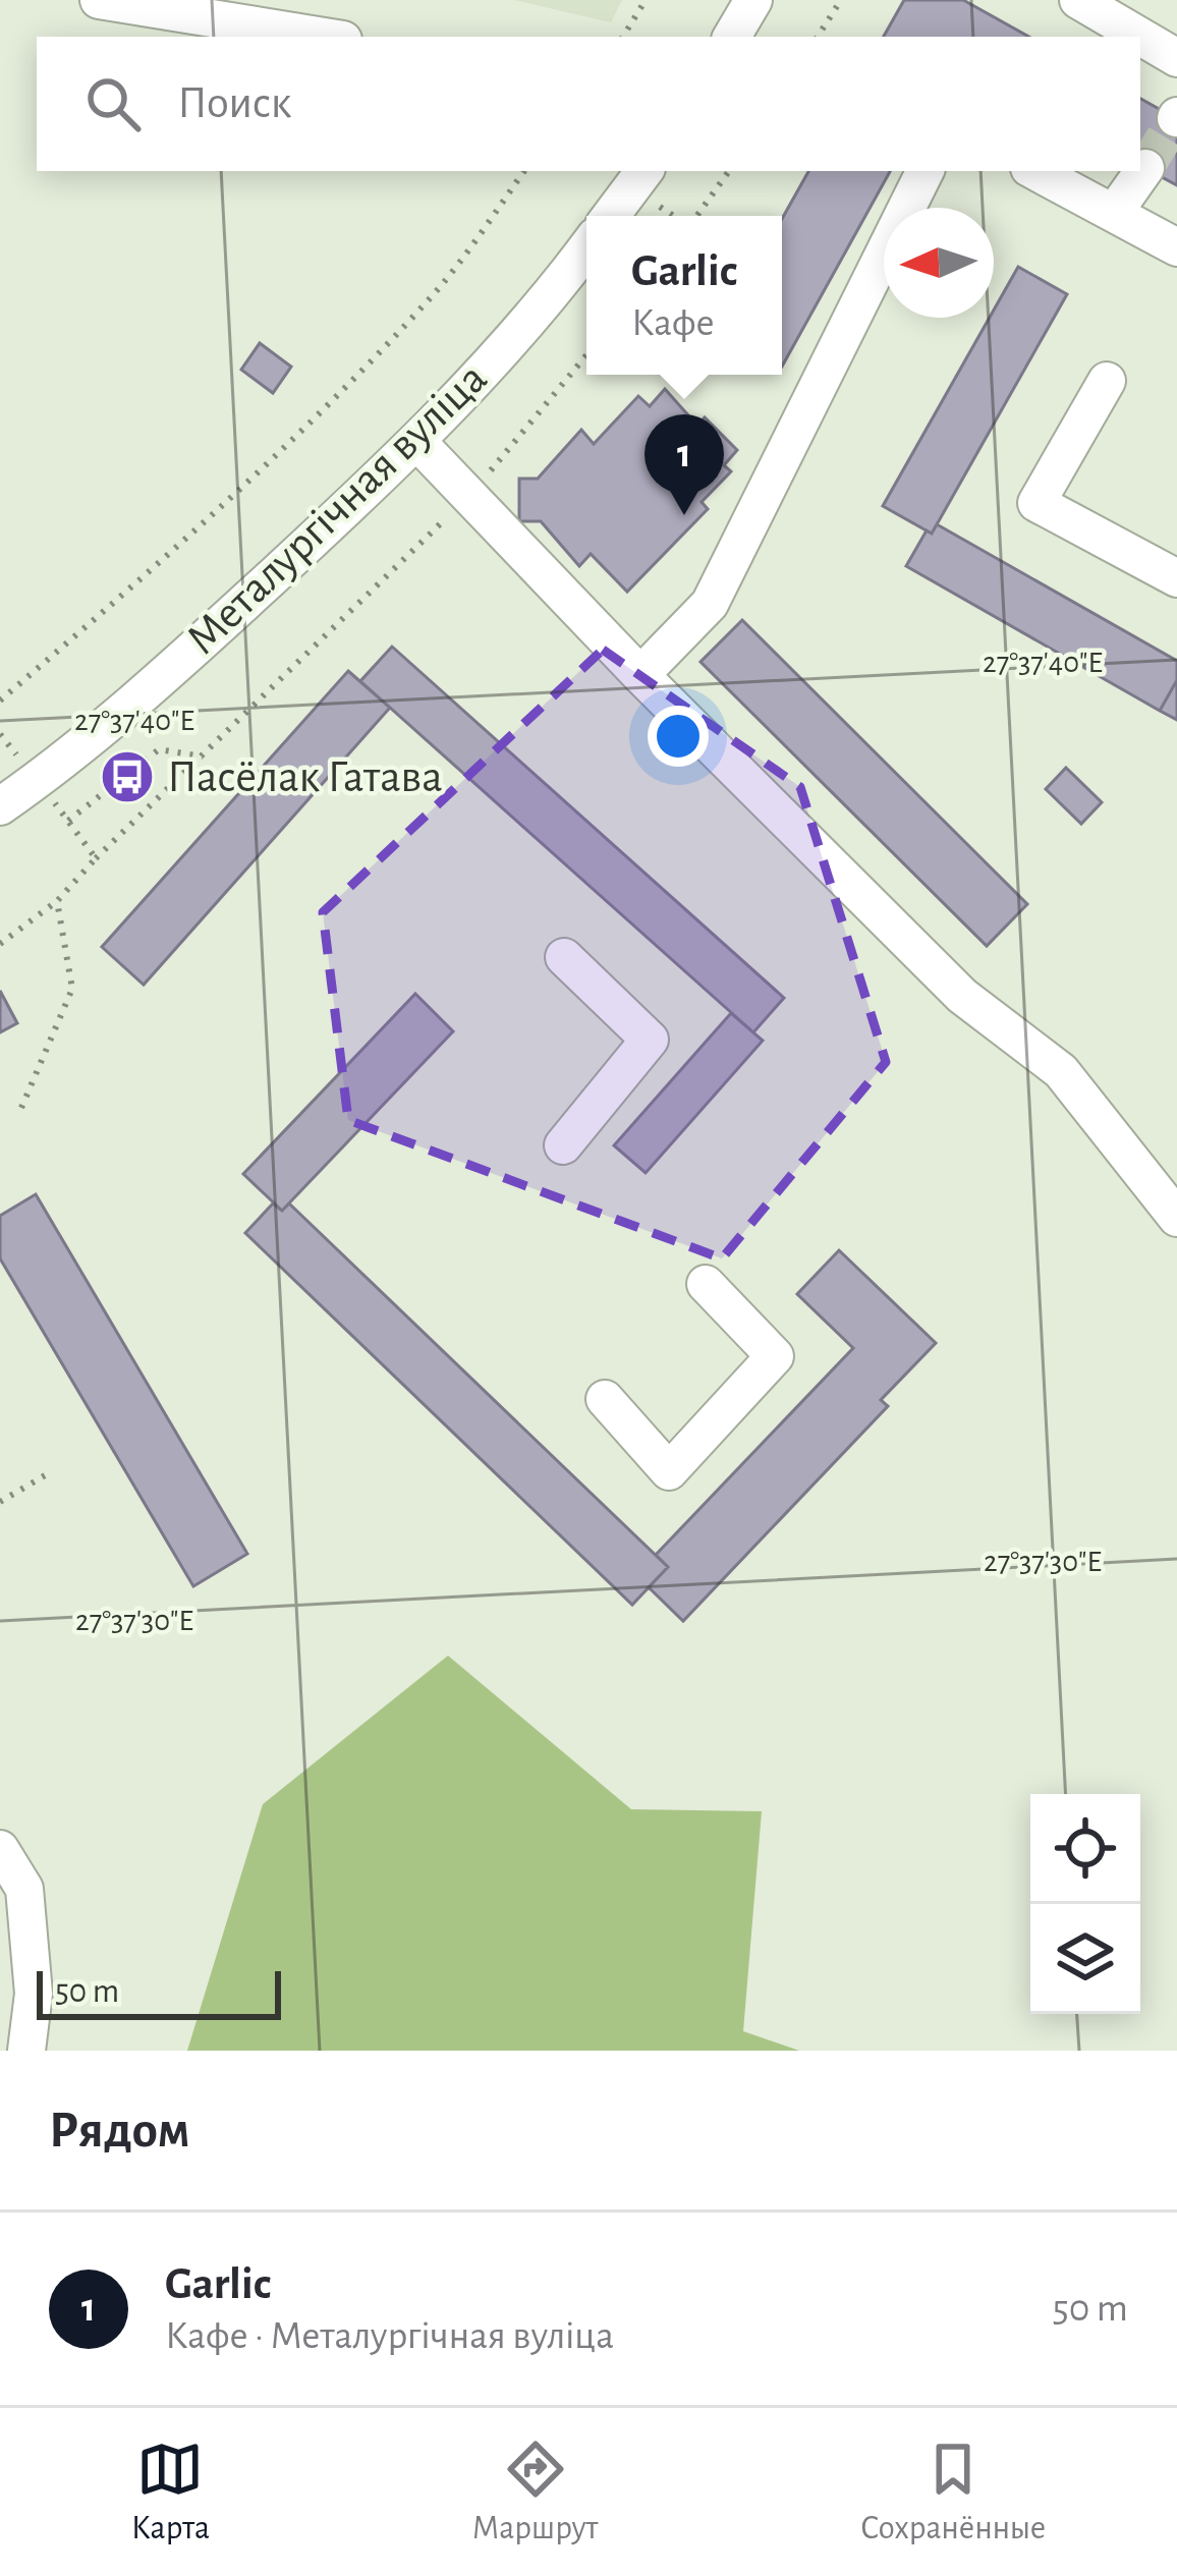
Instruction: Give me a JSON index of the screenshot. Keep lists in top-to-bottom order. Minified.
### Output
{"streets":{"street":["Металургічная вуліца"]},"places":{"bus stop":["Пасёлак Гатава"]},"scale_bar":"50 m","north":"left","page":{"search":"Поиск","popup":["Garlic","Кафе"],"pins":"1","scale":"50 m","heading":"Рядом","list":[{"mark":"1","name":"Garlic","note":"Кафе · Металургічная вуліца","value":"50 m"}],"nav":["Карта","Маршрут","Сохранённые"]},"coordinates":["27°37'40\"E","27°37'30\"E"]}
